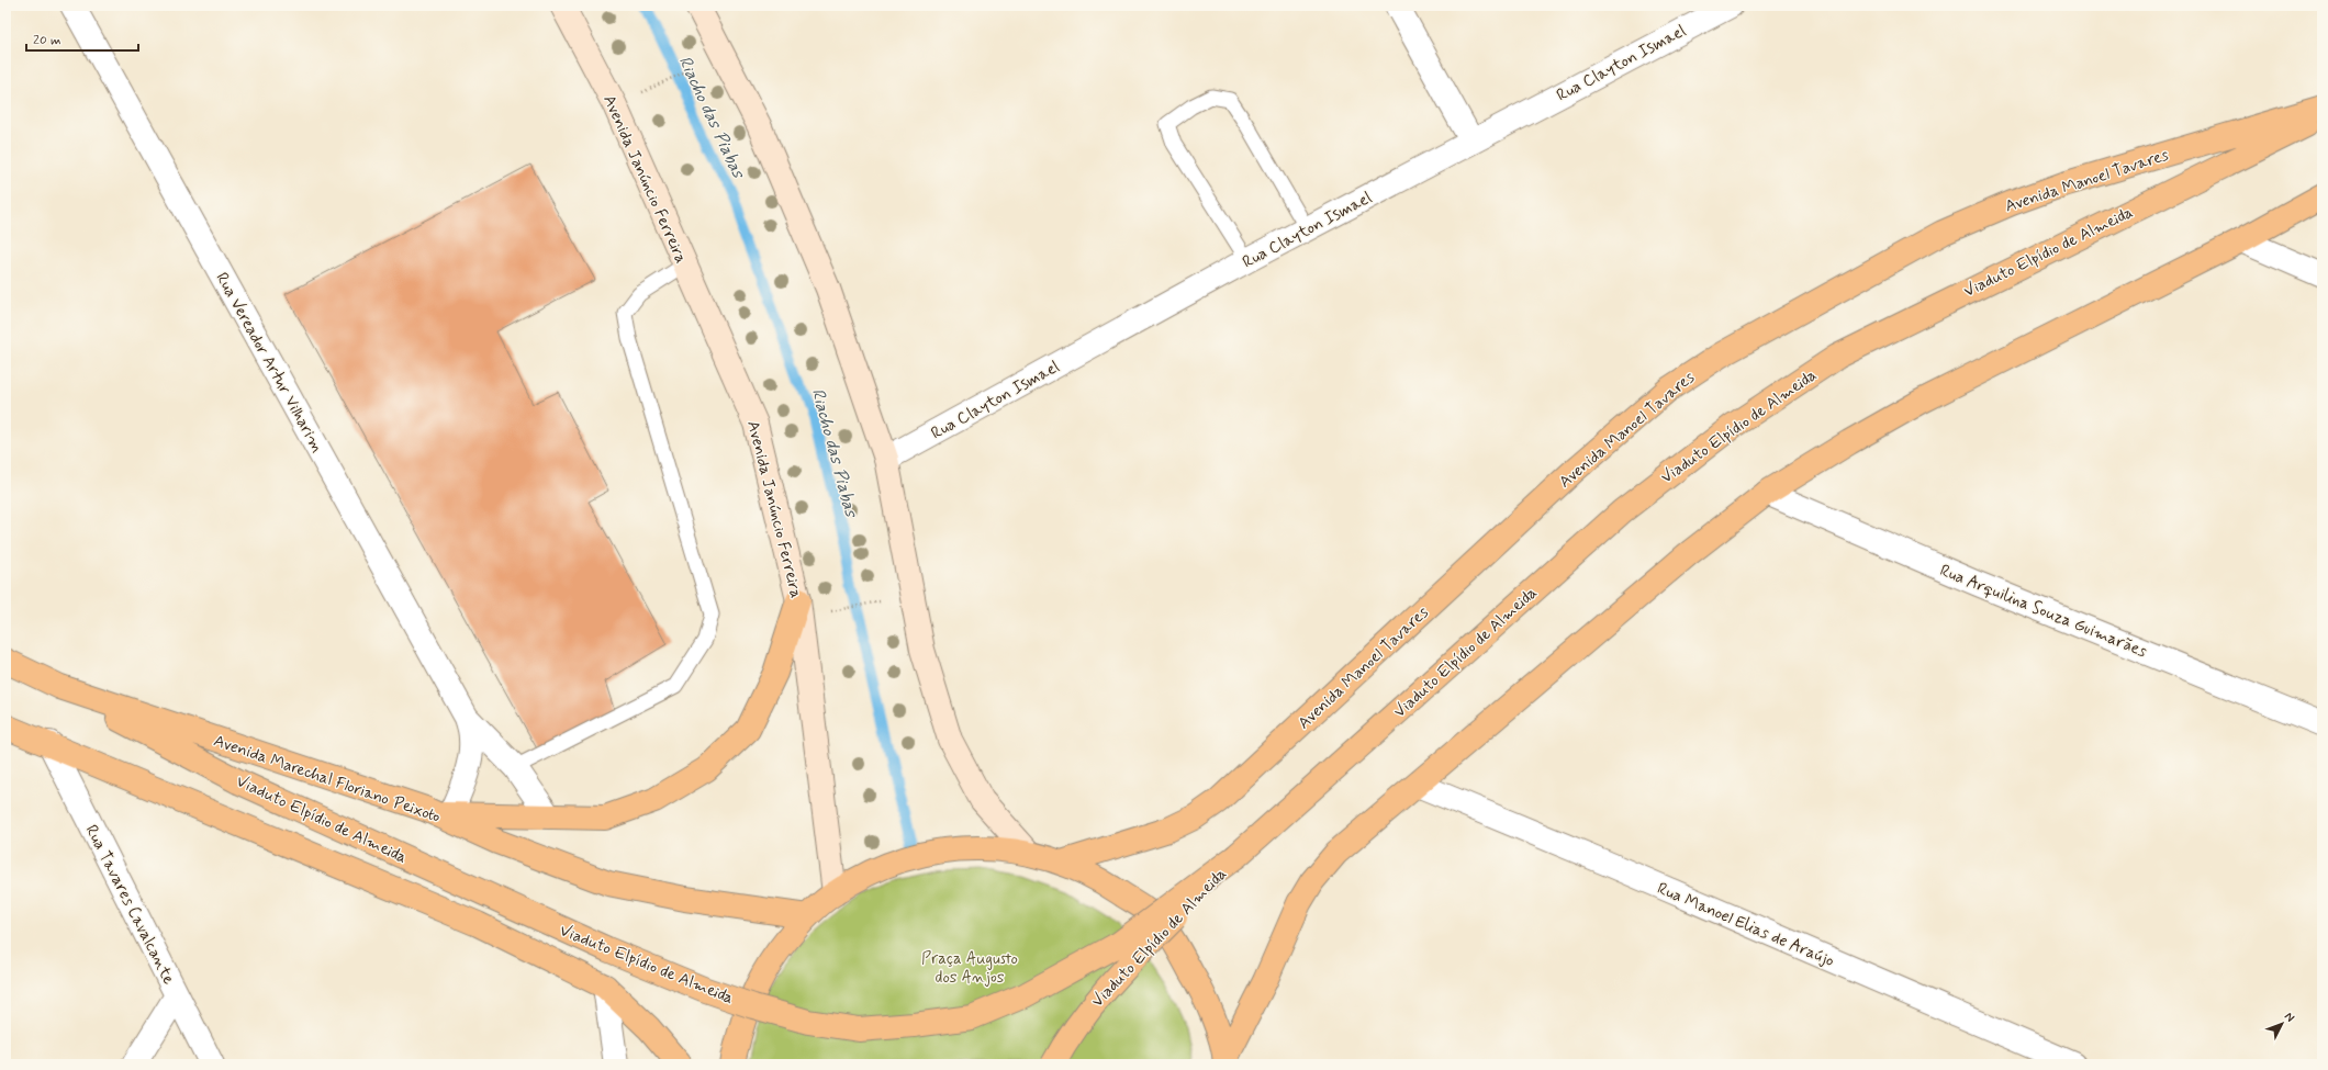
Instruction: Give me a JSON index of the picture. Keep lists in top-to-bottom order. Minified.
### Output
{"streets":{"main road":["Avenida Janúncio Ferreira","Avenida Manoel Tavares","Viaduto Elpídio de Almeida","Avenida Marechal Floriano Peixoto"],"street":["Rua Clayton Ismael","Rua Vereador Artur Vilharim","Rua Arquilina Souza Guimarães","Rua Tavares Cavalcante","Rua Manoel Elias de Araújo"]},"crossings":[["Viaduto Elpídio de Almeida","Avenida Marechal Floriano Peixoto"],["Rua Vereador Artur Vilharim","Avenida Marechal Floriano Peixoto"]],"water":["Riacho das Piabas"],"parks":["Praça Augusto dos Anjos"],"scale_bar":"20 m","north":"top right"}
